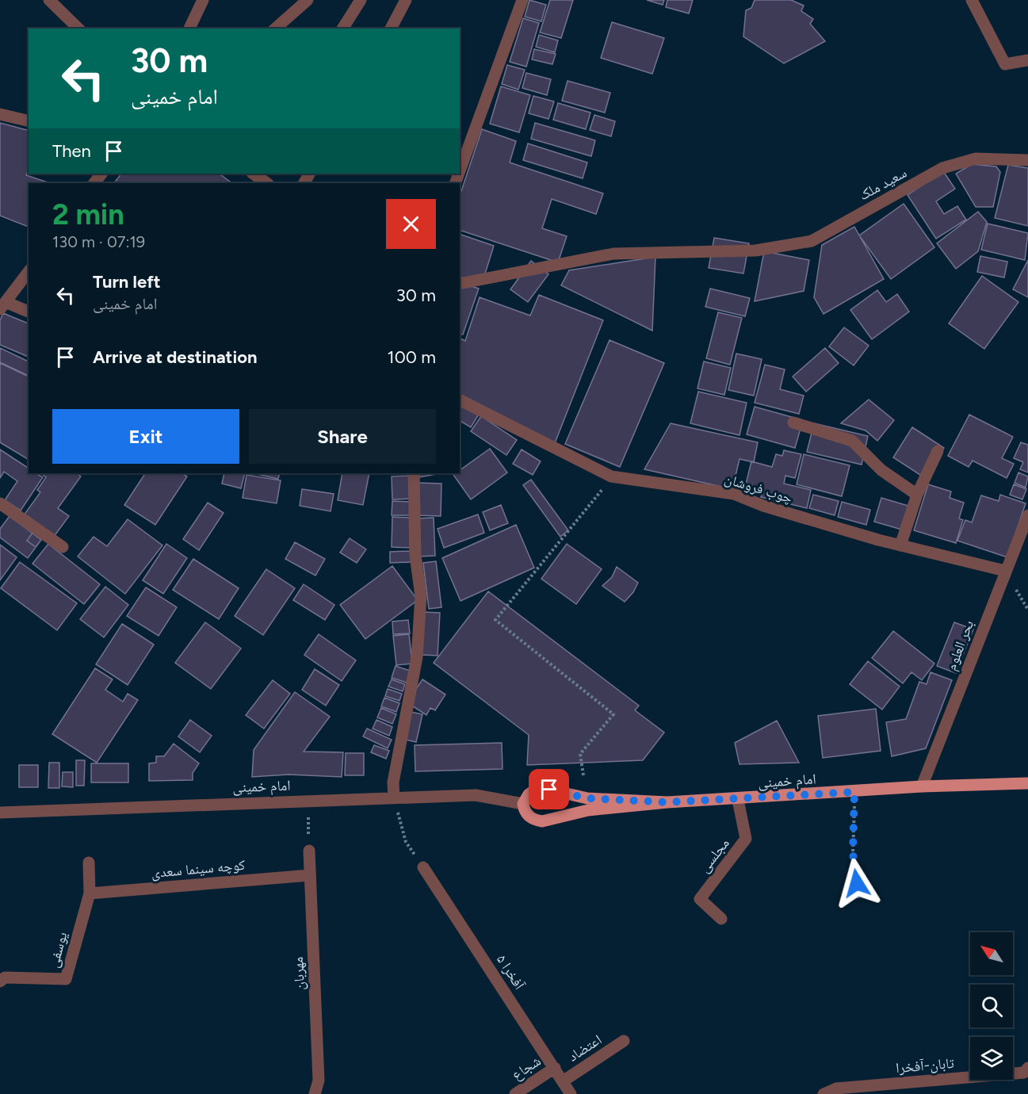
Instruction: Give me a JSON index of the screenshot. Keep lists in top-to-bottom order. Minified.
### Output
{"streets":{"main road":["امام خمینی"],"street":["سعید ملک","چوب فروشان","بحر العلوم","مجلسی","کوچه سینما سعدی","یوسفی","آفخرا ۵","مهربان","اعتضاد","تابان-آفخرا","شجاع"]},"crossings":[["چوب فروشان","بحر العلوم"],["بحر العلوم","امام خمینی"],["امام خمینی","مجلسی"],["کوچه سینما سعدی","یوسفی"],["کوچه سینما سعدی","مهربان"],["آفخرا ۵","اعتضاد"],["آفخرا ۵","شجاع"]],"north":"top left","page":{"turn":["30 m","امام خمینی"],"then":"Then","heading":["2 min","130 m · 07:19"],"list":[{"name":"Turn left","note":"امام خمینی","value":"30 m"},{"name":"Arrive at destination","value":"100 m"}],"buttons":["Exit","Share"]}}
